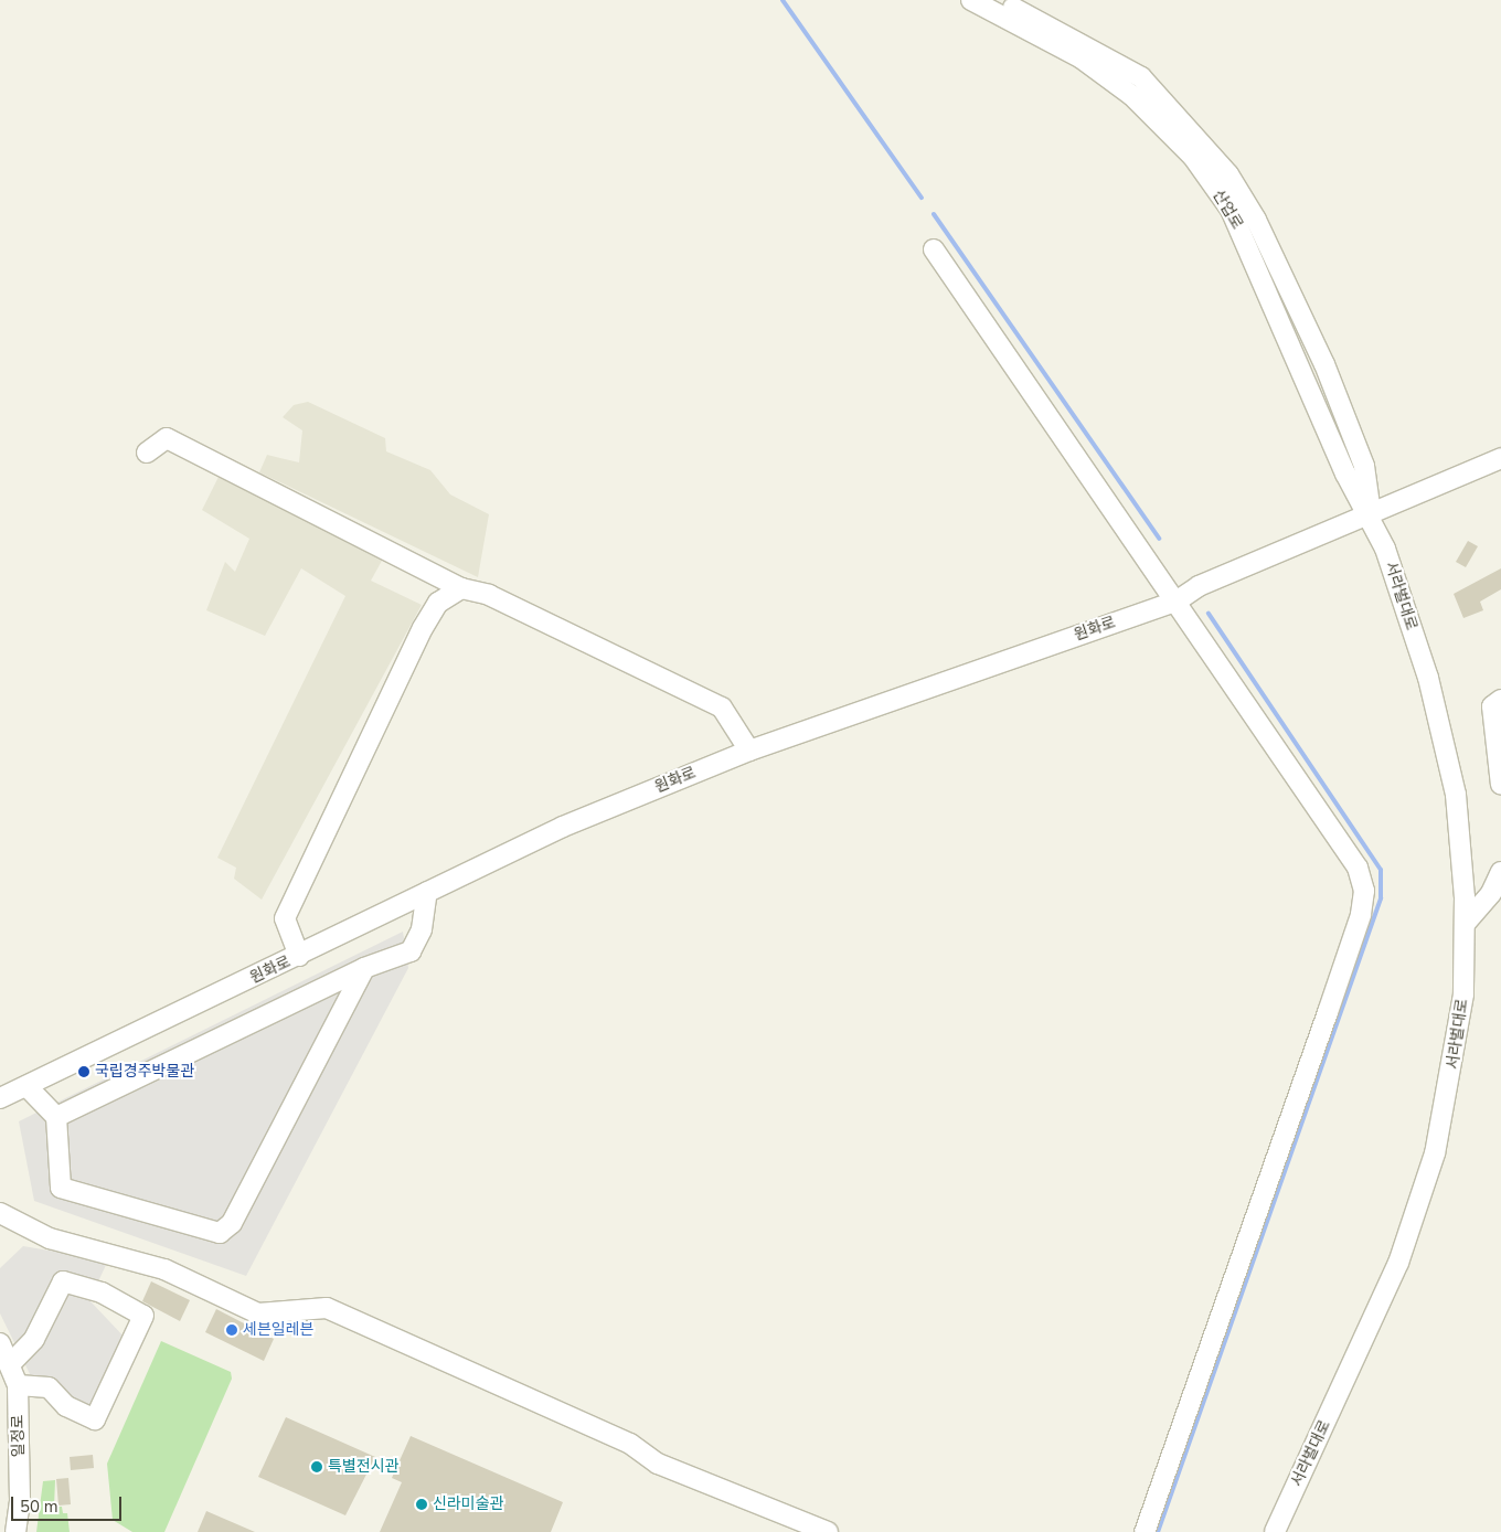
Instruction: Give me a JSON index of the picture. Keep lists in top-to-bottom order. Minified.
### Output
{"streets":{"street":["산업로","서라벌대로","원화로","일정로"]},"crossings":[["산업로","서라벌대로"],["산업로","원화로"],["서라벌대로","원화로"]],"places":["국립경주박물관","세븐일레븐","특별전시관","신라미술관"],"scale_bar":"50 m"}
